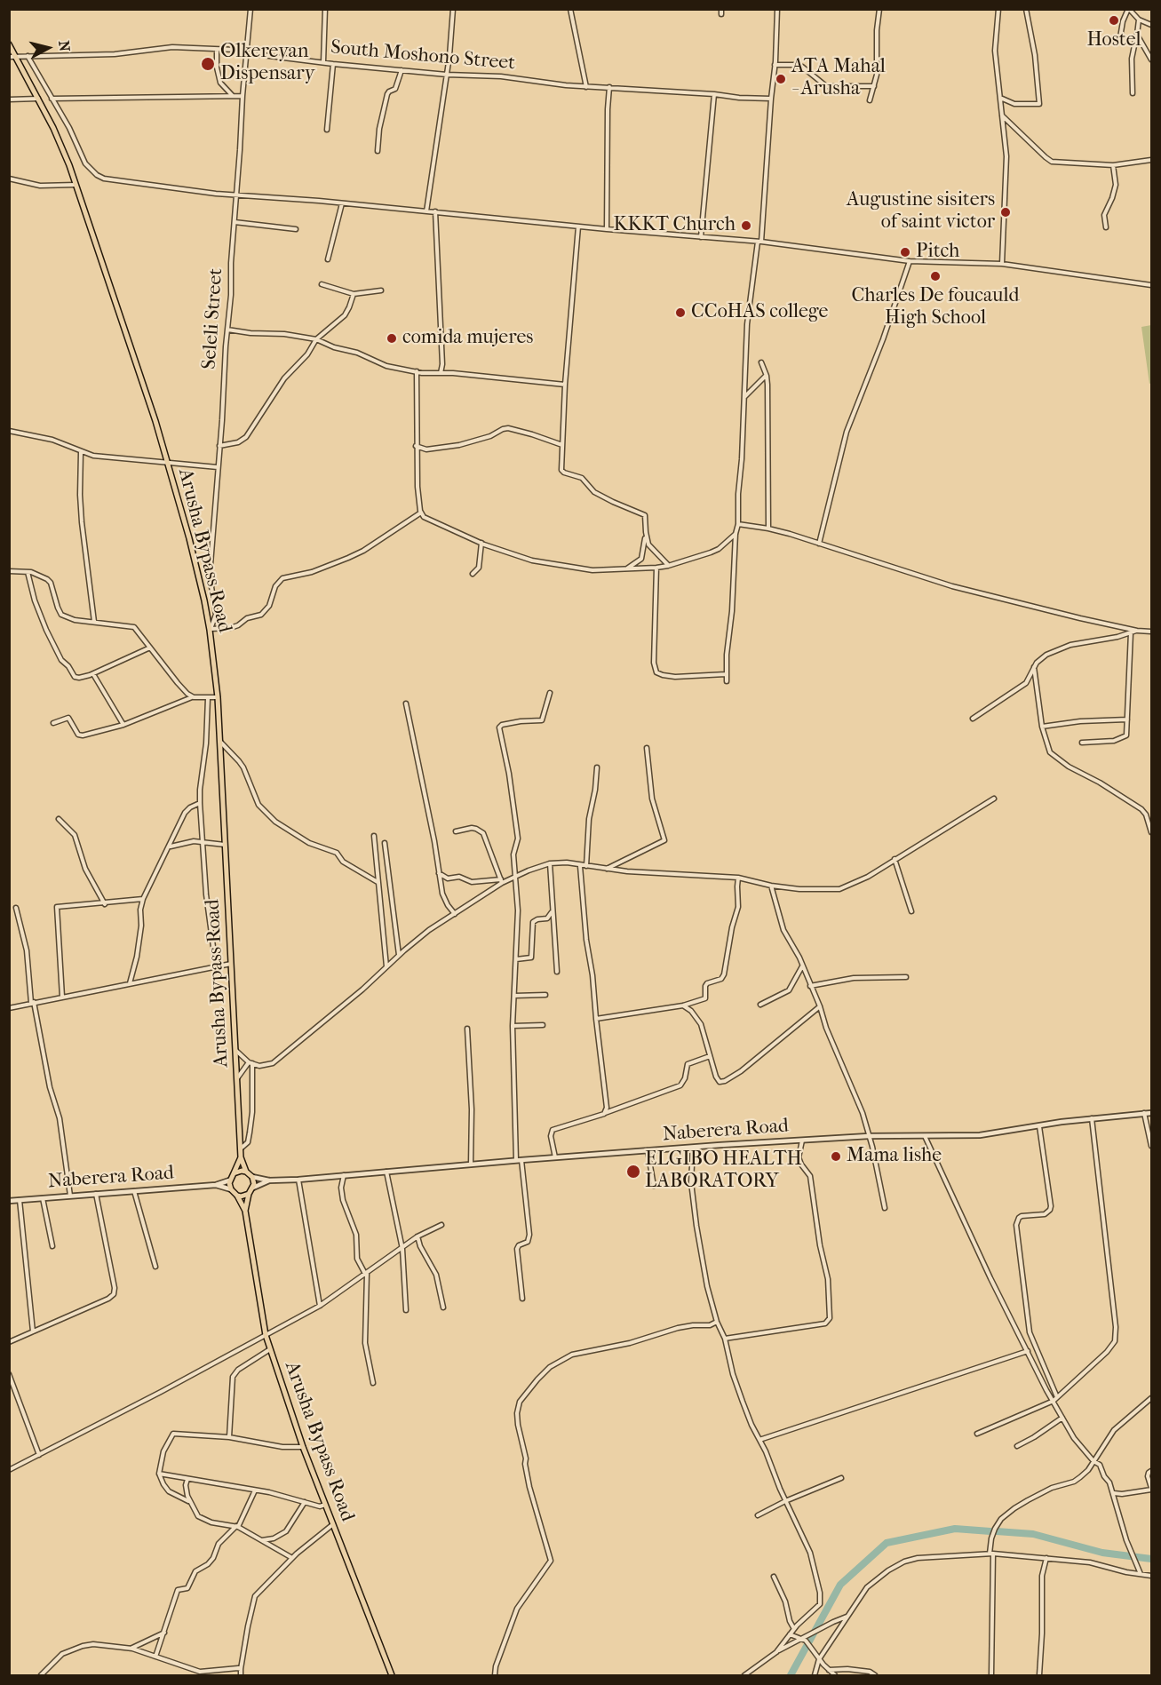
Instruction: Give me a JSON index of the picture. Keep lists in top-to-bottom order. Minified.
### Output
{"streets":{"main road":["Arusha Bypass Road"],"street":["South Moshono Street","Seleli Street","Naberera Road"]},"crossings":[["South Moshono Street","Seleli Street"],["South Moshono Street","Arusha Bypass Road"],["Seleli Street","Arusha Bypass Road"],["Arusha Bypass Road","Naberera Road"]],"places":["Hostel","Olkereyan Dispensary","ATA Mahal - Arusha","Augustine sisiters of saint victor","KKKT Church","Pitch","Charles De foucauld High School","CCoHAS college","comida mujeres","Mama lishe","ELGIBO HEALTH LABORATORY"],"north":"right"}
